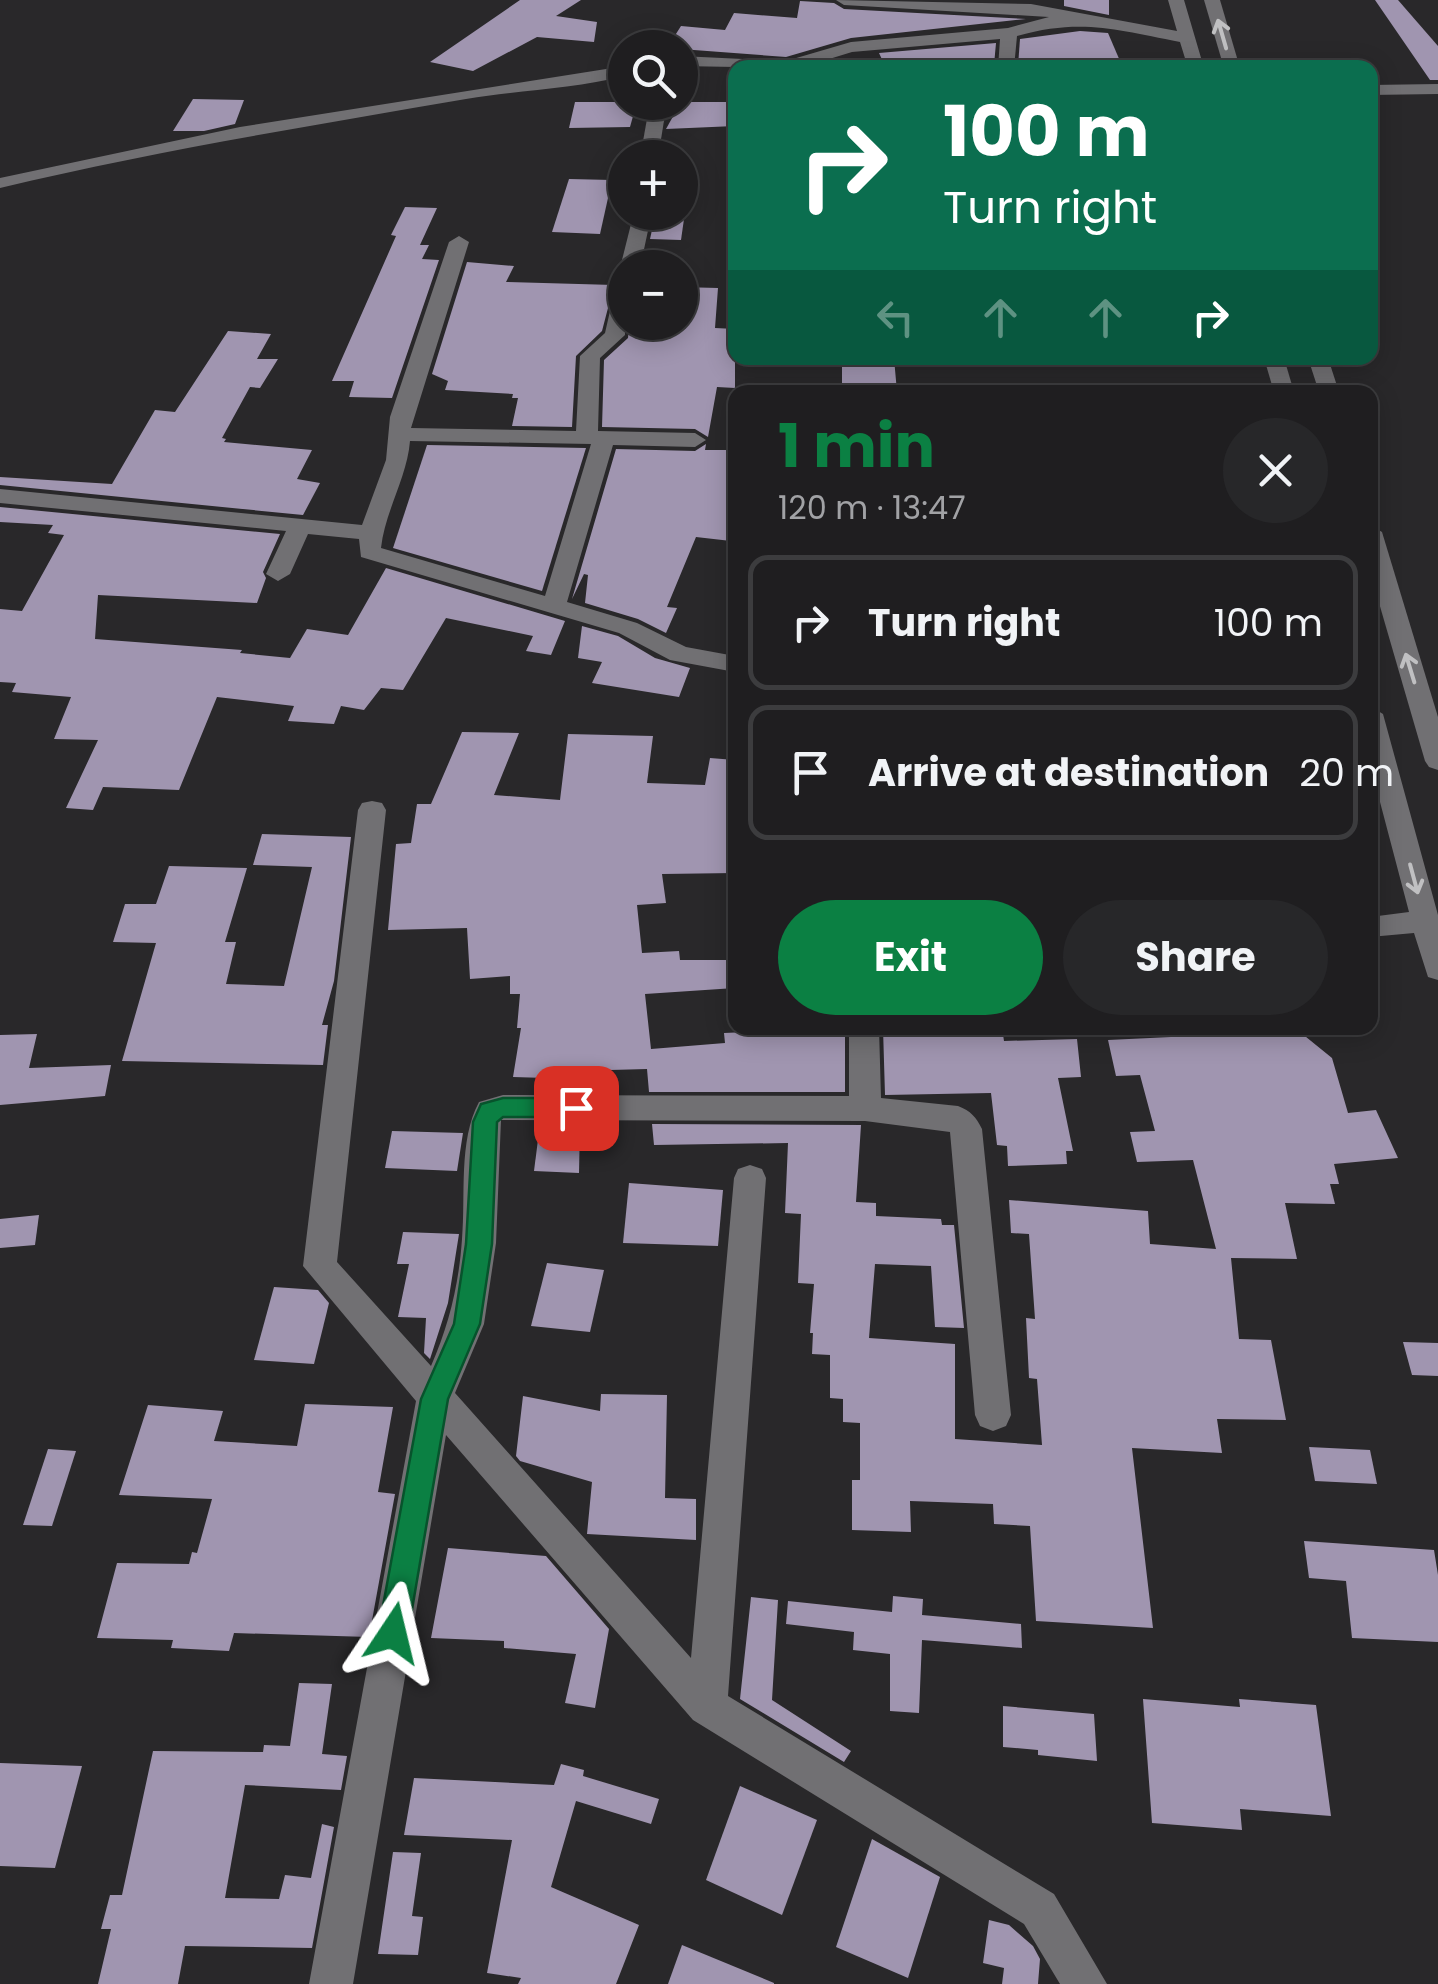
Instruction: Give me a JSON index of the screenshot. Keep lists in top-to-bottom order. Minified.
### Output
{"page":{"map_buttons":["+","−"],"turn":["100 m","Turn right"],"heading":["1 min","120 m · 13:47"],"list":[{"name":"Turn right","value":"100 m"},{"name":"Arrive at destination","value":"20 m"}],"buttons":["Exit","Share"]}}
